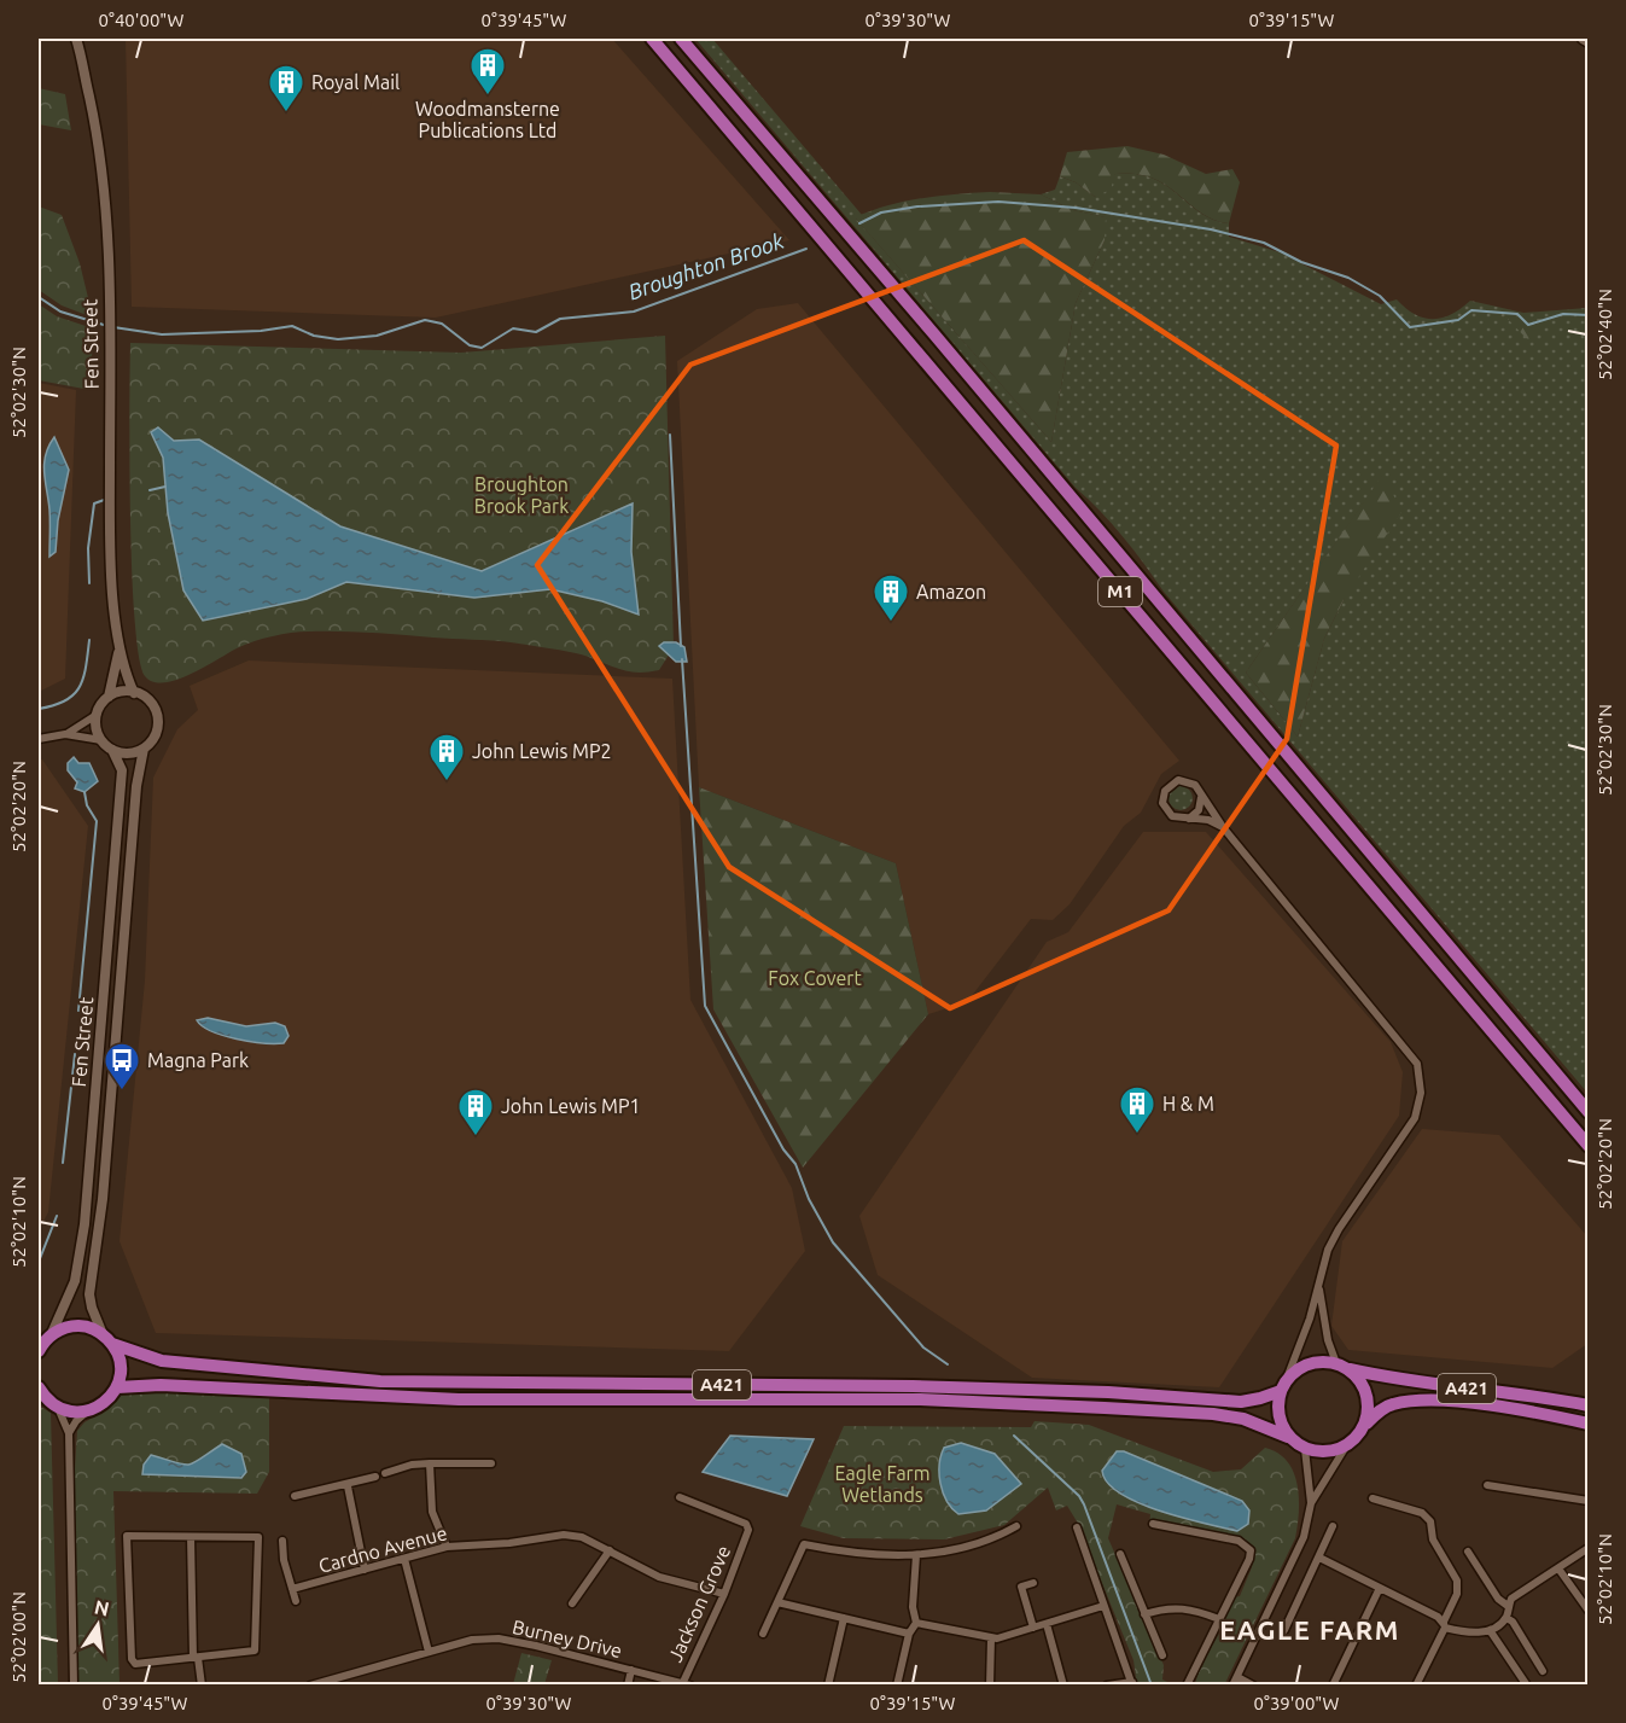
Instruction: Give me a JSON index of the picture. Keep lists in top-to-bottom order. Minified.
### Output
{"streets":{"highway":["M1","A421"],"street":["Fen Street","Cardno Avenue","Jackson Grove","Burney Drive"]},"crossings":[["Fen Street","A421"],["Cardno Avenue","Jackson Grove"],["Jackson Grove","Burney Drive"]],"districts":["EAGLE FARM"],"water":["Broughton Brook"],"parks":["Broughton Brook Park","Fox Covert","Eagle Farm Wetlands"],"places":{"building":["Woodmansterne Publications Ltd","Royal Mail","Amazon","John Lewis MP2","H & M","John Lewis MP1"],"bus stop":["Magna Park"]},"north":"top","coordinates":["0°40'00\"W","0°39'45\"W","0°39'30\"W","0°39'15\"W","52°02'40\"N","52°02'30\"N","52°02'20\"N","52°02'10\"N","52°02'00\"N","0°39'00\"W"]}
